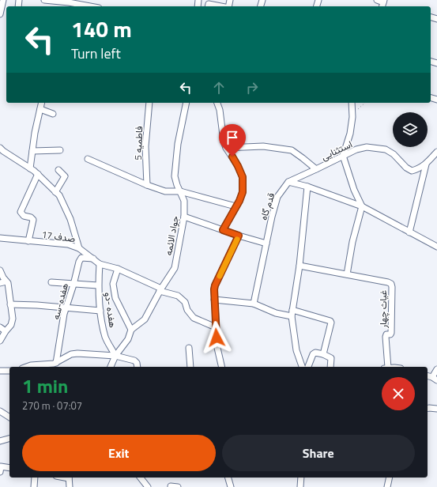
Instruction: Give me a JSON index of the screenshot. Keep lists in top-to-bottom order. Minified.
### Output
{"streets":{"street":["فاطمیه 5","استثنایی","قدم گاه","جواد الائمه","صدف 17","هفده-سه","غیاث چهار","هفده -دو"]},"crossings":[["استثنایی","قدم گاه"],["جواد الائمه","صدف 17"],["صدف 17","هفده-سه"],["صدف 17","هفده -دو"]],"page":{"turn":["140 m","Turn left"],"heading":["1 min","270 m · 07:07"],"buttons":["Exit","Share"]}}
